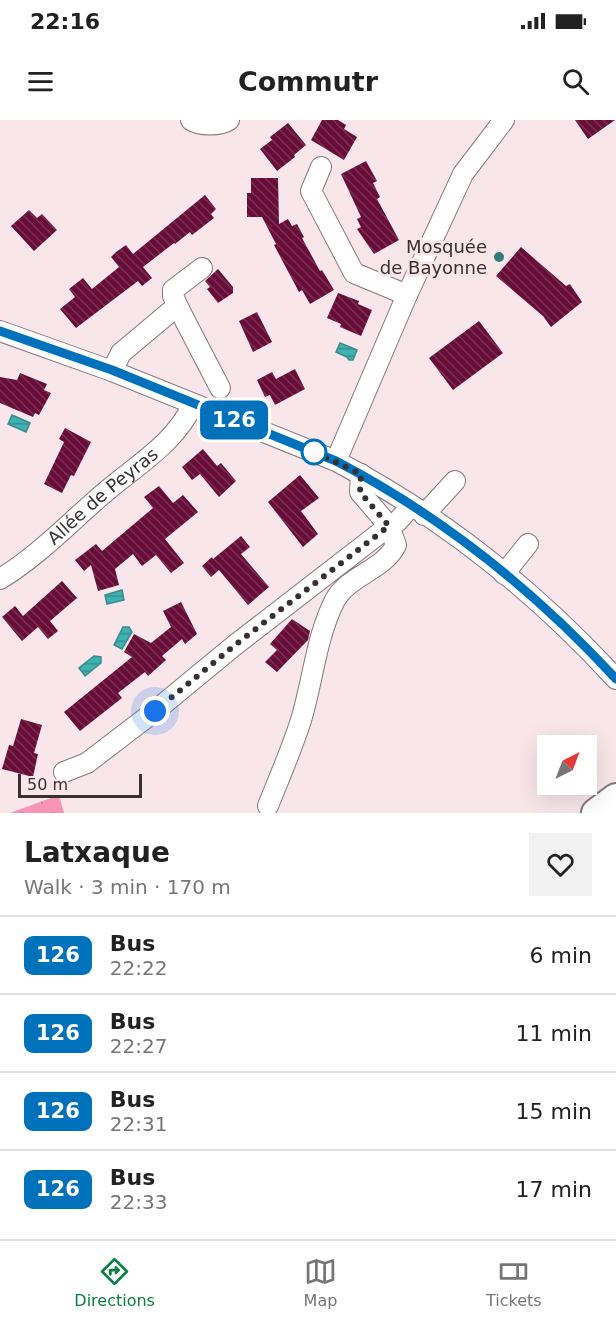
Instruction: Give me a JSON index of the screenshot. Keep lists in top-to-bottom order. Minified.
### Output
{"streets":{"street":["Allée de Peyras"]},"places":["Mosquée de Bayonne"],"lines":["bus line 126"],"scale_bar":"50 m","north":"top right","page":{"status":"22:16","header":"Commutr","on_map":"126","scale":"50 m","heading":["Latxaque","Walk · 3 min · 170 m"],"list":[{"mark":"126","name":"Bus","note":"22:22","value":"6 min"},{"mark":"126","name":"Bus","note":"22:27","value":"11 min"},{"mark":"126","name":"Bus","note":"22:31","value":"15 min"},{"mark":"126","name":"Bus","note":"22:33","value":"17 min"}],"tabs":["Directions","Map","Tickets"]}}
